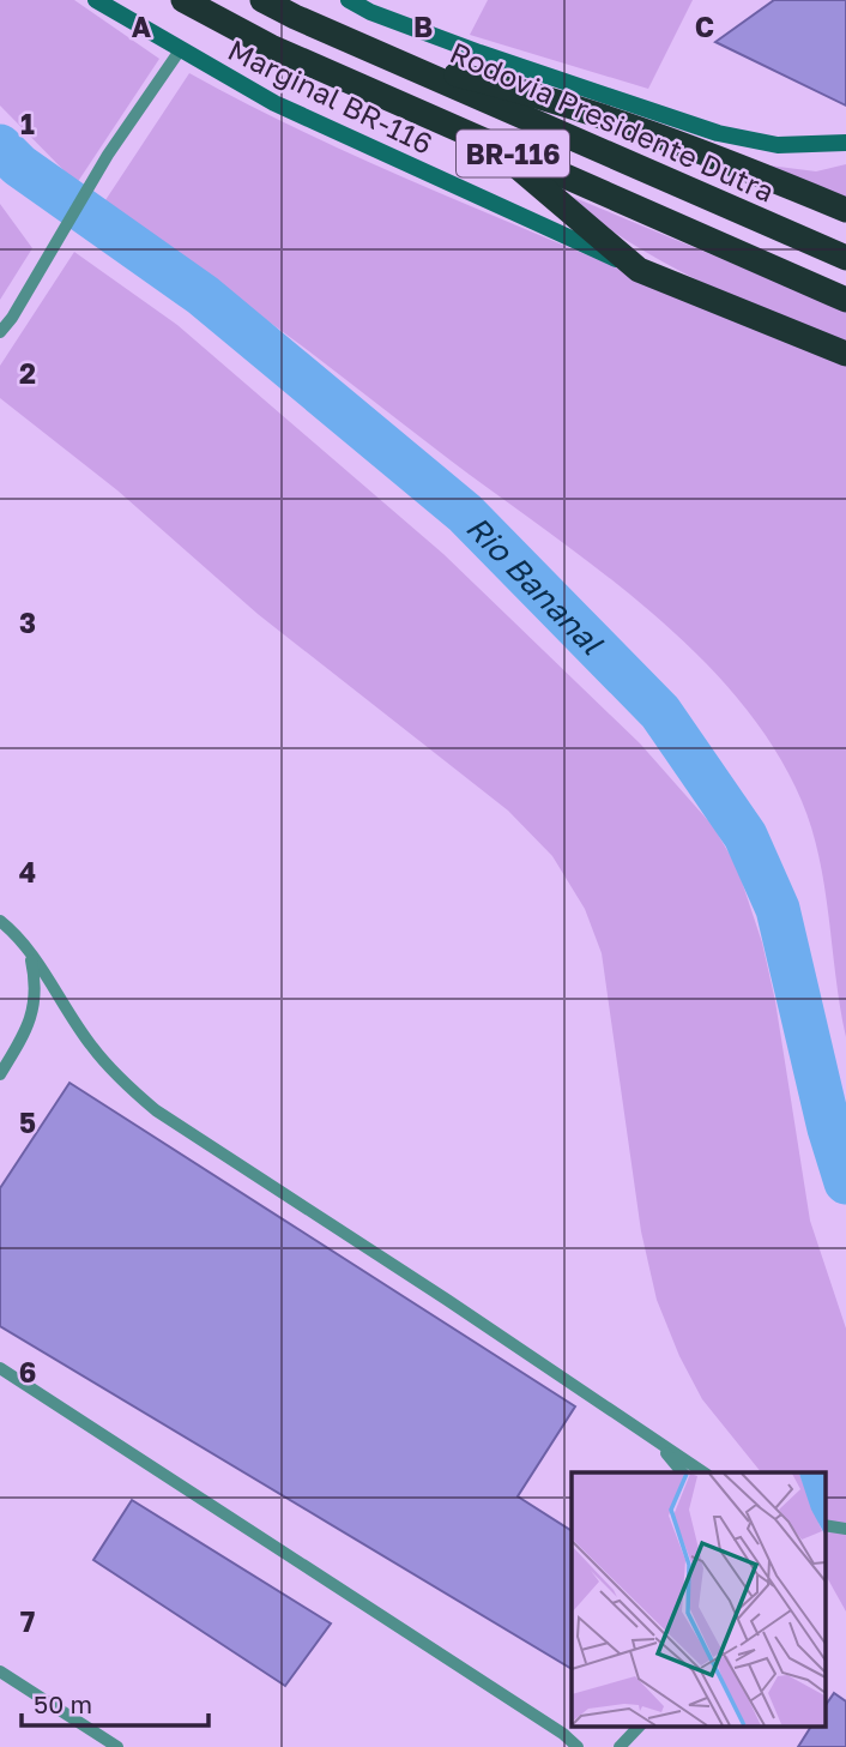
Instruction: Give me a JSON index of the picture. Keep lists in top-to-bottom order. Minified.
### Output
{"streets":{"highway":["Rodovia Presidente Dutra","BR-116"],"main road":["Marginal BR-116"]},"water":["Rio Bananal"],"scale_bar":"50 m","grid":{"columns":["A","B","C"],"rows":["1","2","3","4","5","6","7"]}}
